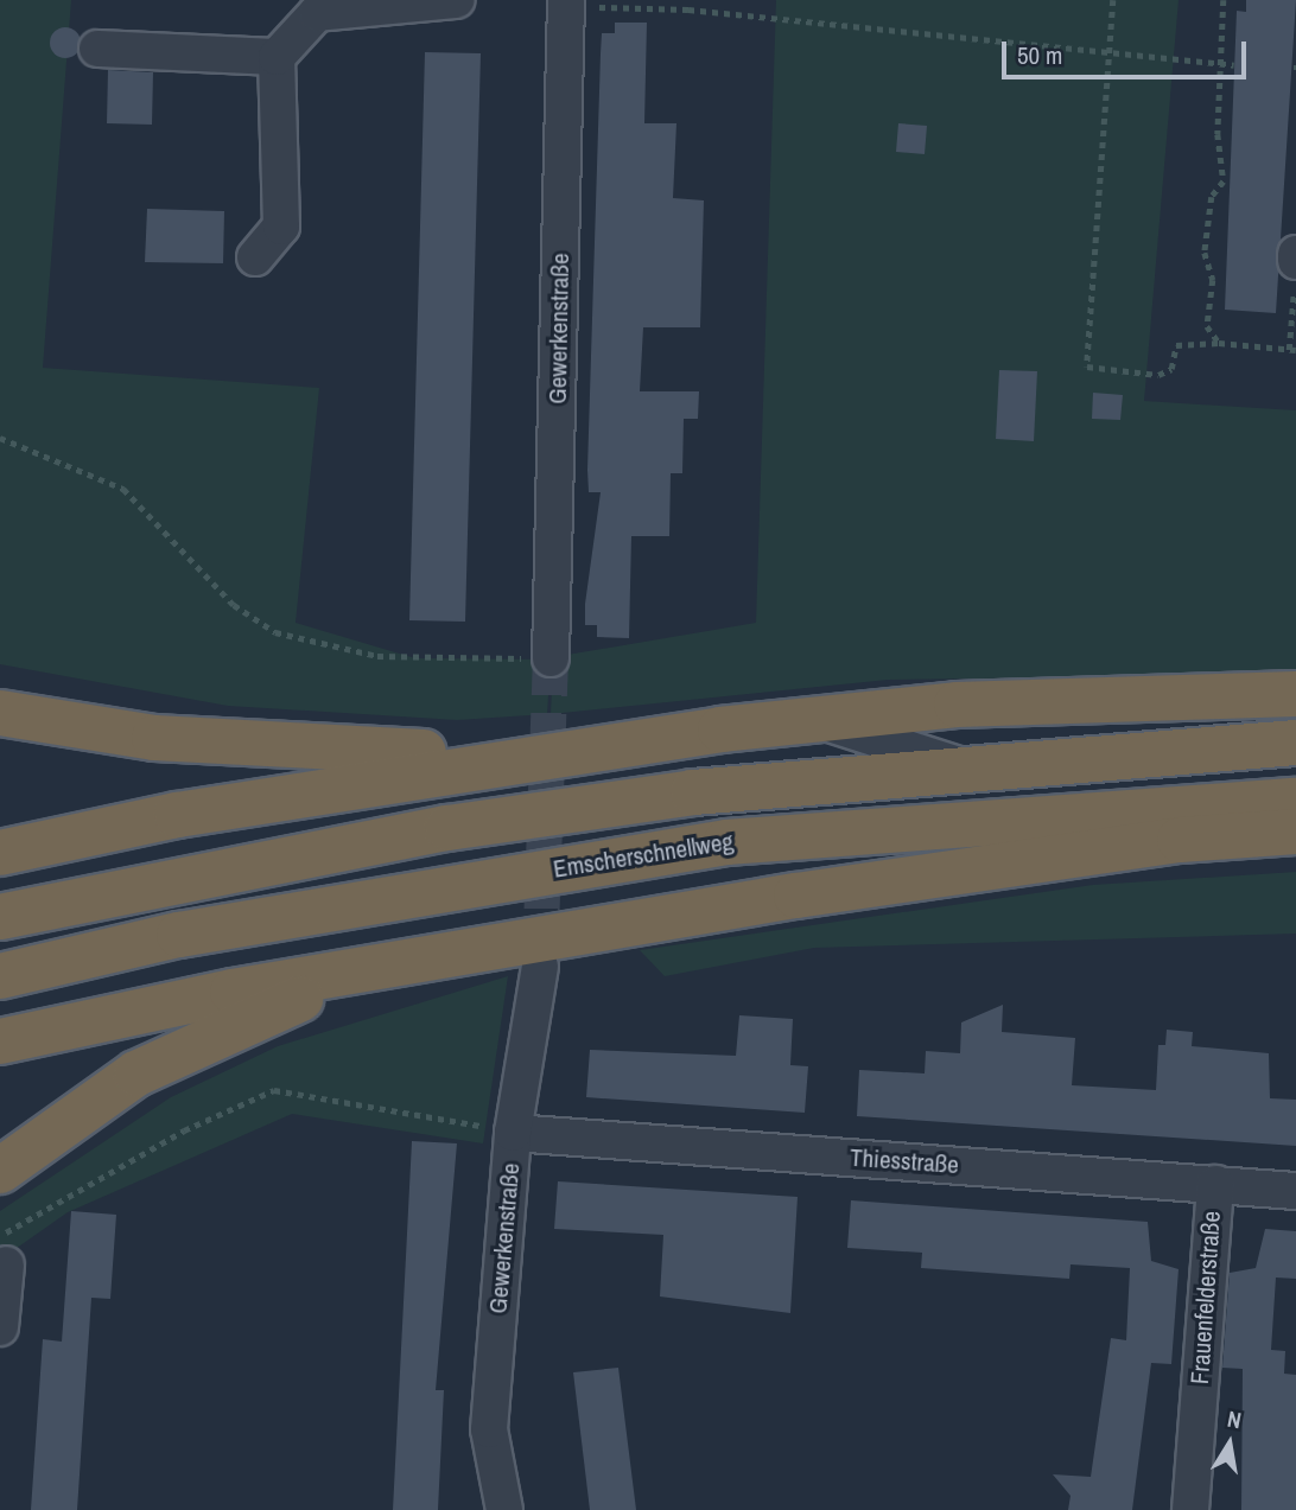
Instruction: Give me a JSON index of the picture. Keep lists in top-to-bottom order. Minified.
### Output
{"streets":{"highway":["Emscherschnellweg"],"street":["Gewerkenstraße","Thiesstraße","Frauenfelderstraße"]},"crossings":[["Gewerkenstraße","Thiesstraße"],["Thiesstraße","Frauenfelderstraße"]],"scale_bar":"50 m","north":"top"}
